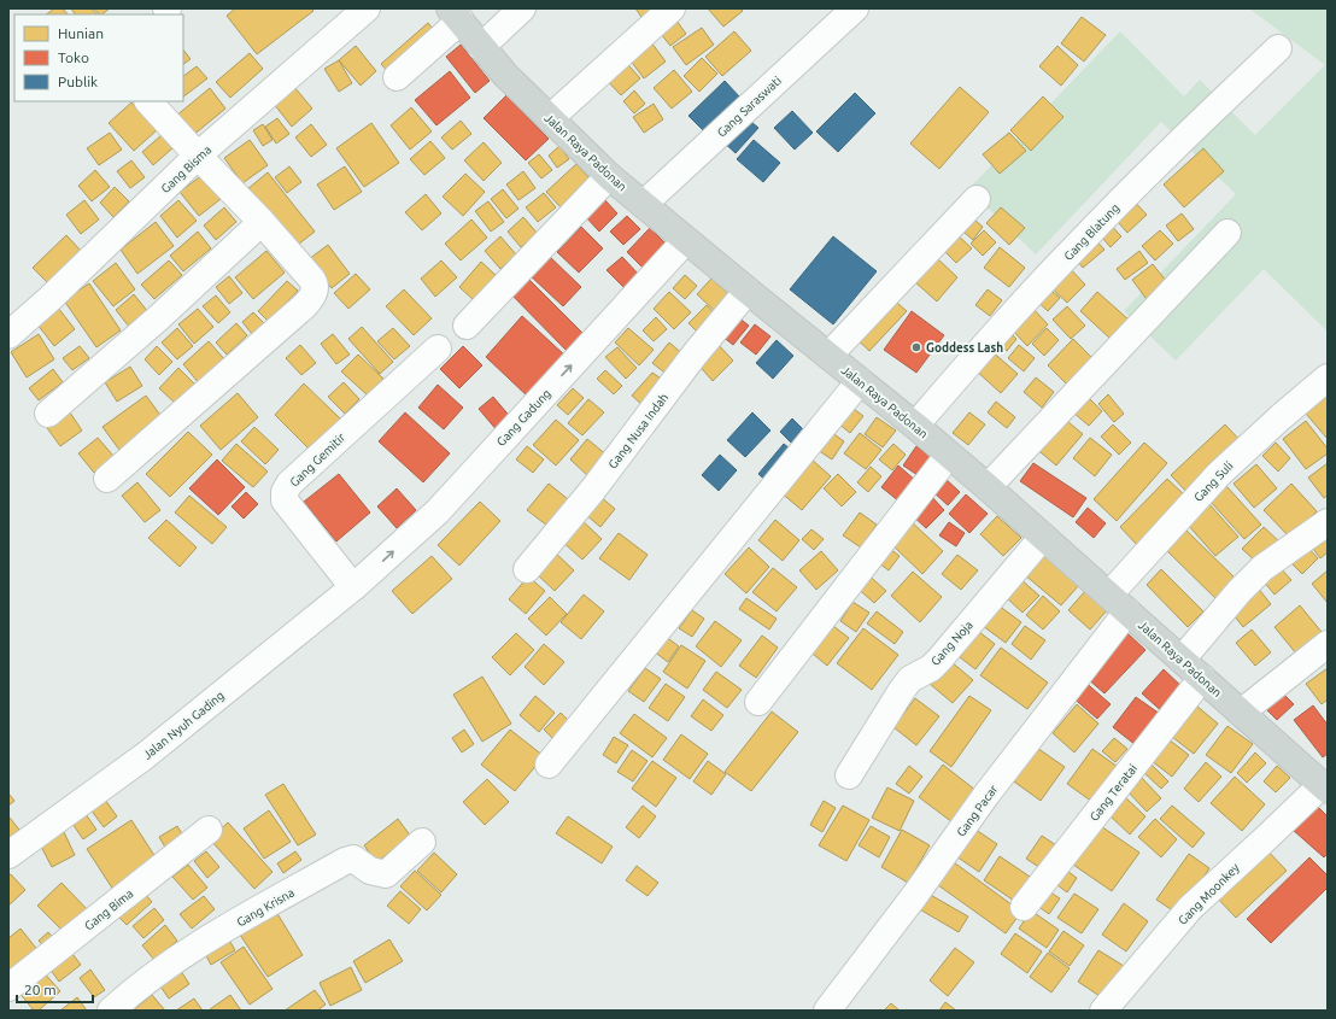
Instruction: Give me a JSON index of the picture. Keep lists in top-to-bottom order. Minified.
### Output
{"streets":{"main road":["Jalan Raya Padonan"],"street":["Gang Saraswati","Gang Bisma","Gang Blatung","Gang Gadung","Gang Nusa Indah","Gang Gemitir","Gang Suli","Gang Noja","Jalan Nyuh Gading","Gang Teratai","Gang Pacar","Gang Moonkey","Gang Krisna","Gang Bima"]},"crossings":[["Gang Saraswati","Jalan Raya Padonan"],["Jalan Raya Padonan","Gang Blatung"],["Jalan Raya Padonan","Gang Gadung"],["Jalan Raya Padonan","Gang Nusa Indah"],["Jalan Raya Padonan","Gang Suli"],["Jalan Raya Padonan","Gang Noja"],["Jalan Raya Padonan","Gang Teratai"],["Jalan Raya Padonan","Gang Pacar"],["Jalan Raya Padonan","Gang Moonkey"],["Gang Gadung","Gang Gemitir"],["Gang Gadung","Jalan Nyuh Gading"],["Gang Gemitir","Jalan Nyuh Gading"],["Gang Suli","Gang Pacar"]],"places":["Goddess Lash"],"legend":["Hunian","Toko","Publik"],"scale_bar":"20 m"}
